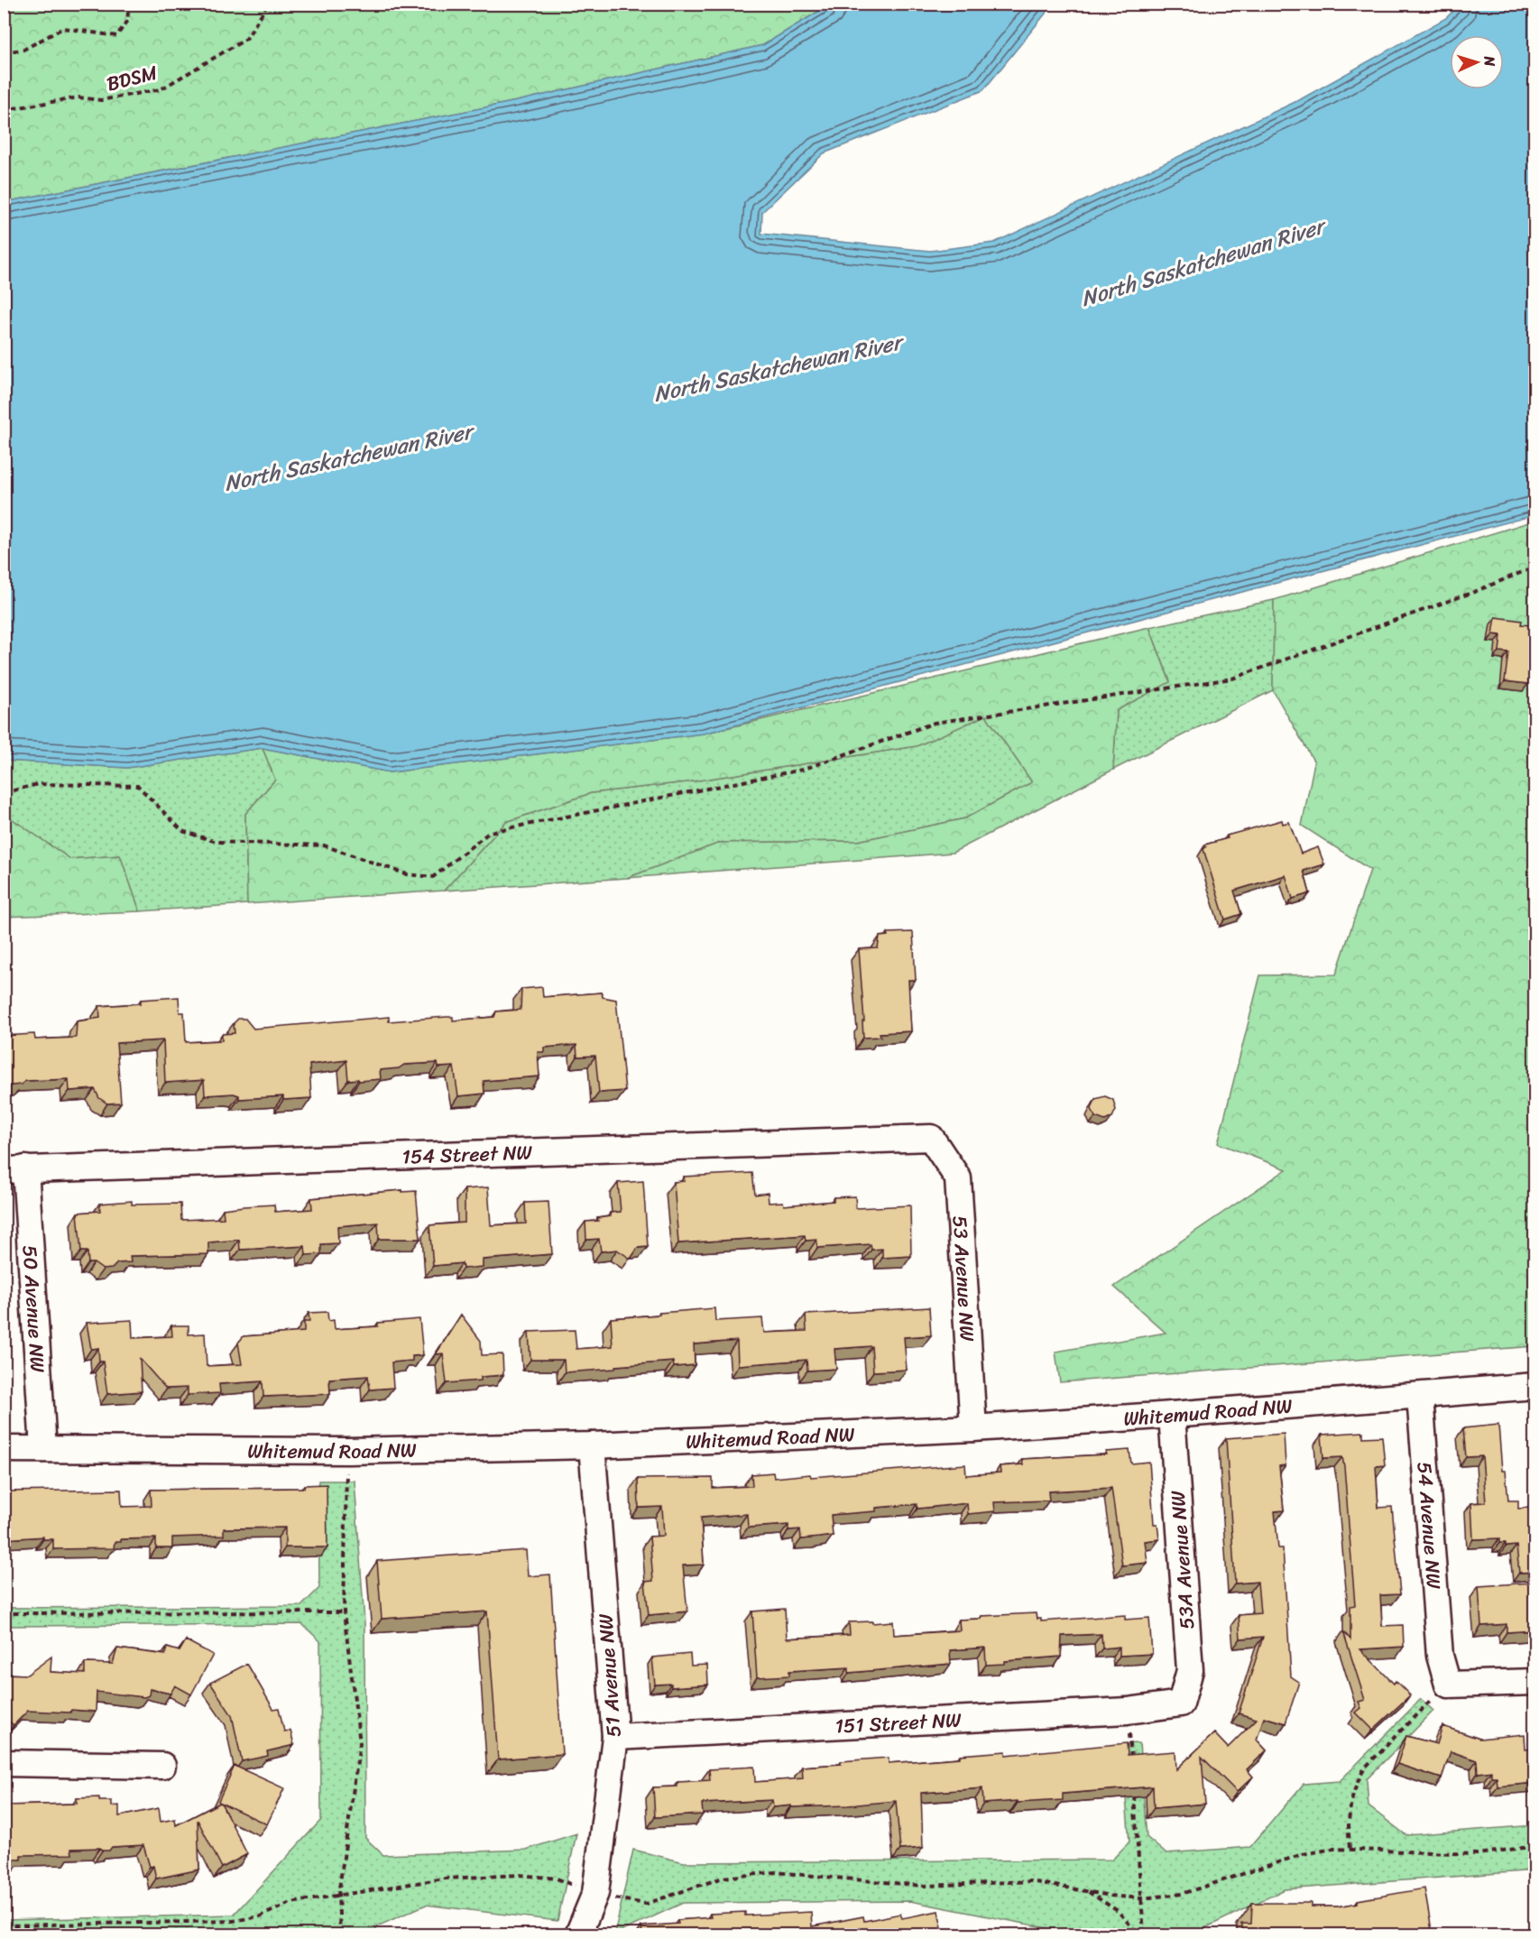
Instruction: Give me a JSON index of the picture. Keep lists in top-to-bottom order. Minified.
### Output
{"streets":{"street":["154 Street NW","53 Avenue NW","50 Avenue NW","Whitemud Road NW","54 Avenue NW","53A Avenue NW","51 Avenue NW","151 Street NW"],"path":["BDSM"]},"crossings":[["154 Street NW","53 Avenue NW"],["154 Street NW","50 Avenue NW"],["53 Avenue NW","Whitemud Road NW"],["50 Avenue NW","Whitemud Road NW"],["Whitemud Road NW","54 Avenue NW"],["Whitemud Road NW","53A Avenue NW"],["Whitemud Road NW","51 Avenue NW"],["53A Avenue NW","151 Street NW"],["51 Avenue NW","151 Street NW"]],"water":["North Saskatchewan River"],"north":"right"}
